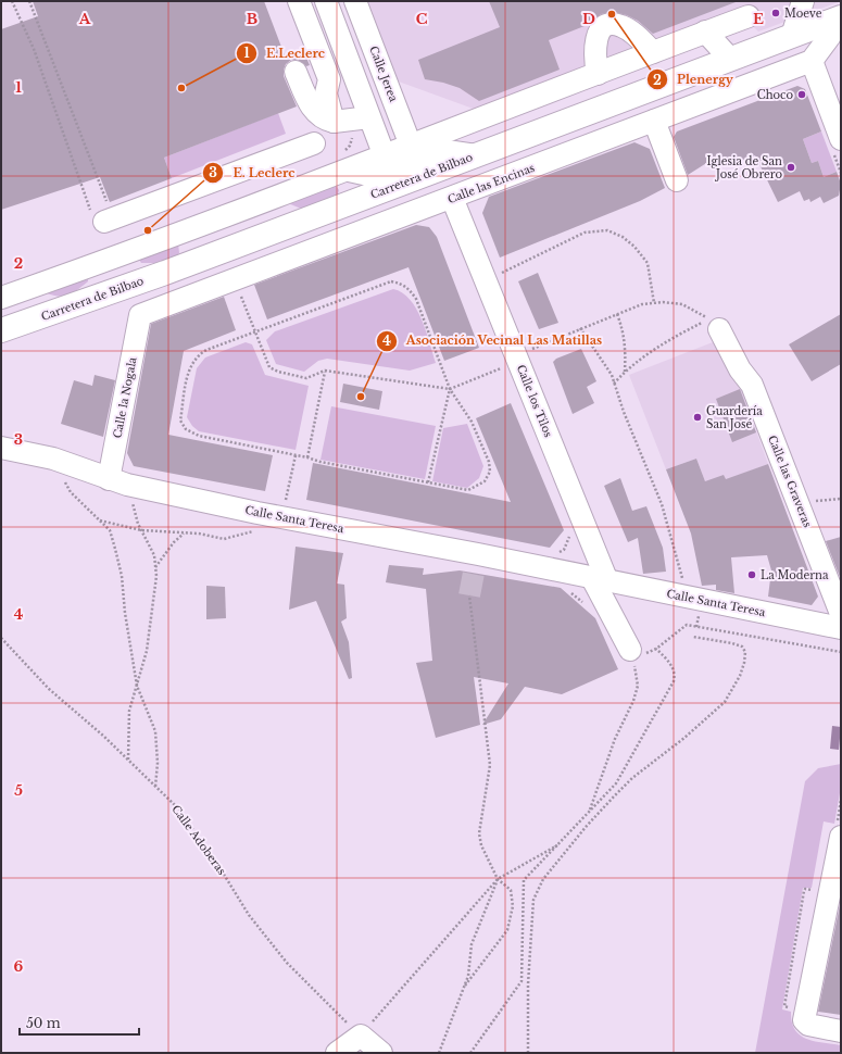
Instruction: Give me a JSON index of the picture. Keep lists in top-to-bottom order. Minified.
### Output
{"streets":{"main road":["Carretera de Bilbao"],"street":["Calle Jerea","Calle las Encinas","Calle la Nogala","Calle los Tilos","Calle las Graveras","Calle Santa Teresa"],"path":["Calle Adoberas"]},"crossings":[["Calle Jerea","Carretera de Bilbao"],["Calle Jerea","Calle las Encinas"],["Calle Jerea","Calle los Tilos"],["Calle las Encinas","Calle la Nogala"],["Calle las Encinas","Calle los Tilos"],["Calle la Nogala","Calle Santa Teresa"],["Calle los Tilos","Calle Santa Teresa"],["Calle las Graveras","Calle Santa Teresa"]],"places":["Moeve","Plenergy","E.Leclerc","Choco","Iglesia de San José Obrero","E. Leclerc","Asociación Vecinal Las Matillas","Guardería San José","La Moderna"],"scale_bar":"50 m","grid":{"columns":["A","B","C","D","E"],"rows":["1","2","3","4","5","6"]}}
